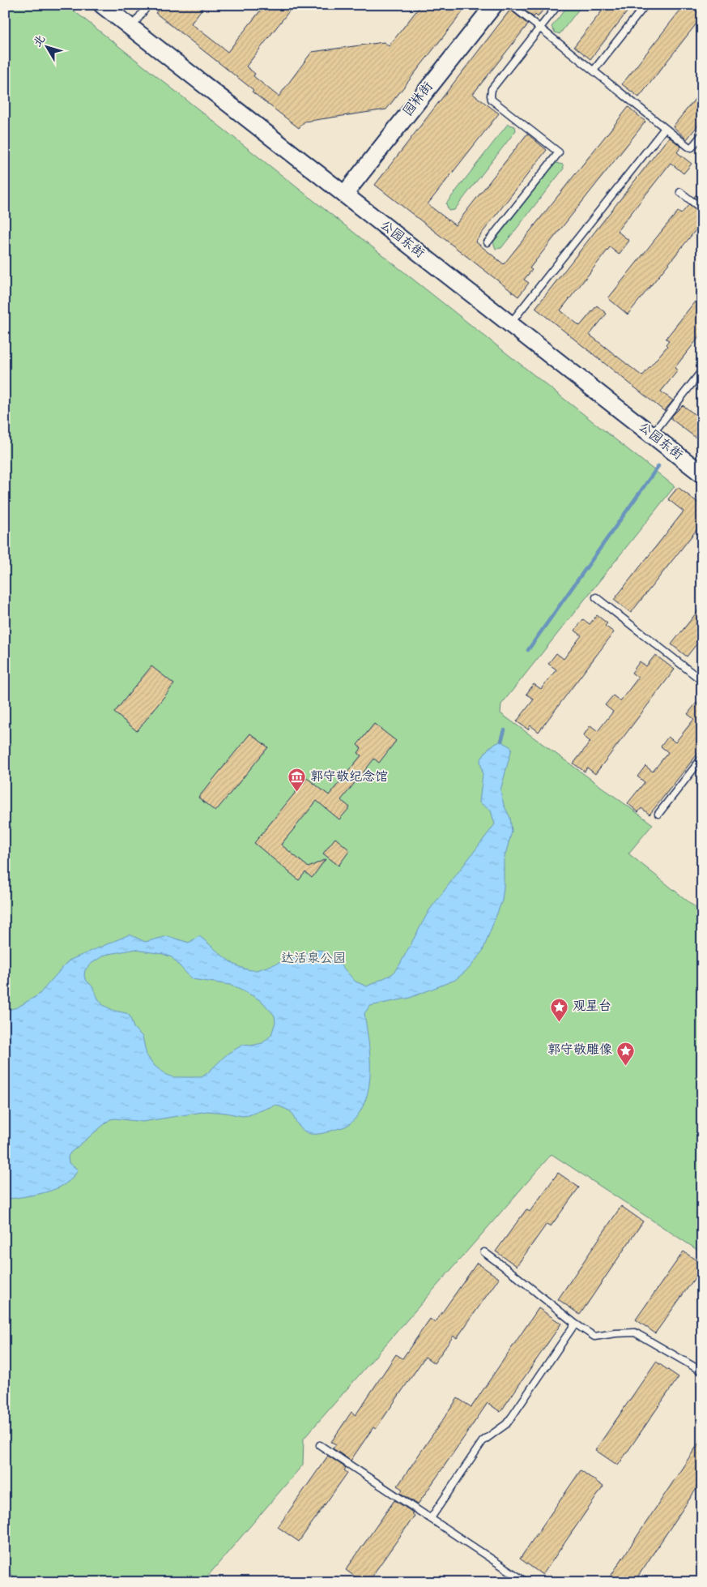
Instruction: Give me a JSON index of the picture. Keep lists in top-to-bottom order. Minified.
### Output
{"streets":{"street":["园林街","公园东街"]},"crossings":[["园林街","公园东街"]],"parks":["达活泉公园"],"places":{"museum":["郭守敬纪念馆"],"place":["观星台","郭守敬雕像"]},"north":"top left"}
